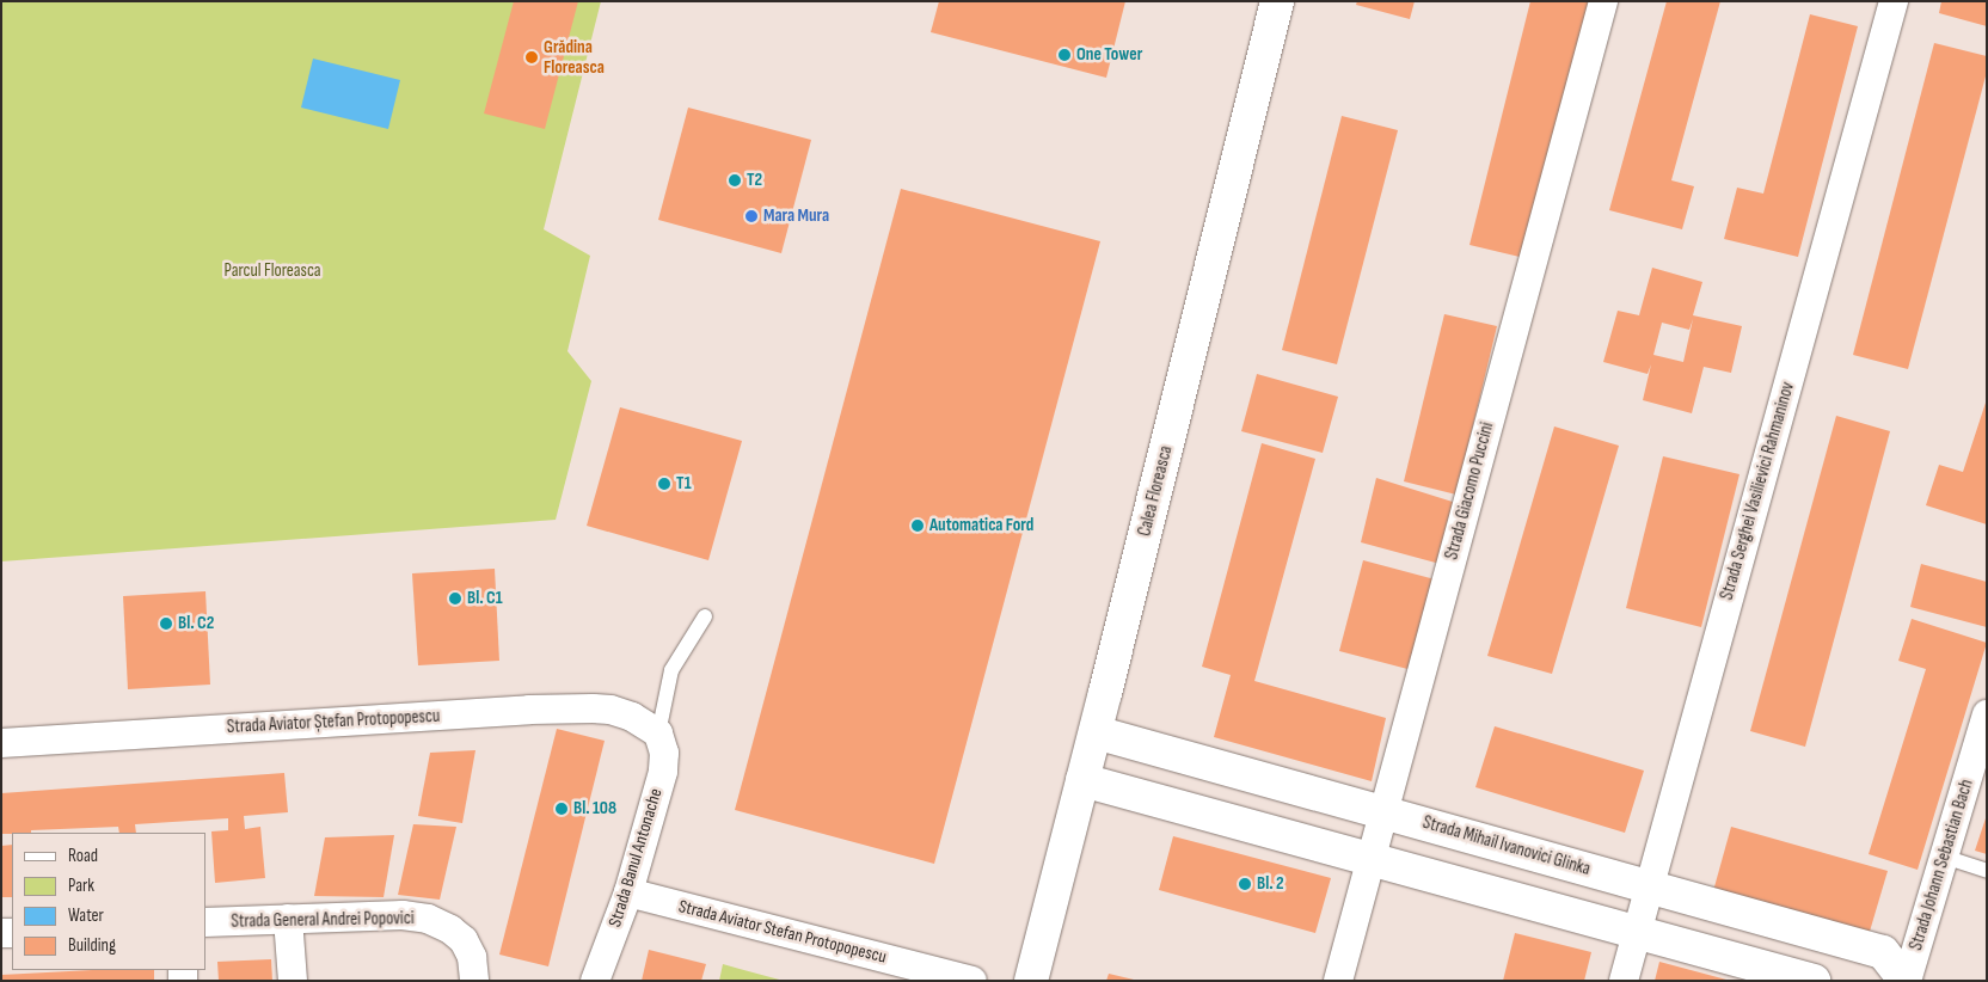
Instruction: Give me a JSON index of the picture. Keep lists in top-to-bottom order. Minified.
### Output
{"streets":{"street":["Calea Floreasca","Strada Giacomo Puccini","Strada Serghei Vasilievici Rahmaninov","Strada Aviator Ștefan Protopopescu","Strada Mihail Ivanovici Glinka","Strada Banul Antonache","Strada Johann Sebastian Bach","Strada General Andrei Popovici","Strada Aviator Stefan Protopopescu"]},"crossings":[["Calea Floreasca","Strada Mihail Ivanovici Glinka"],["Strada Giacomo Puccini","Strada Mihail Ivanovici Glinka"],["Strada Serghei Vasilievici Rahmaninov","Strada Mihail Ivanovici Glinka"],["Strada Aviator Ștefan Protopopescu","Strada Banul Antonache"],["Strada Mihail Ivanovici Glinka","Strada Johann Sebastian Bach"],["Strada Banul Antonache","Strada Aviator Stefan Protopopescu"]],"parks":["Parcul Floreasca"],"places":["One Tower","Grădina Floreasca","T2","Mara Mura","T1","Automatica Ford","Bl. C1","Bl. C2","Bl. 108","Bl. 2"],"legend":["Road","Park","Water","Building"]}
